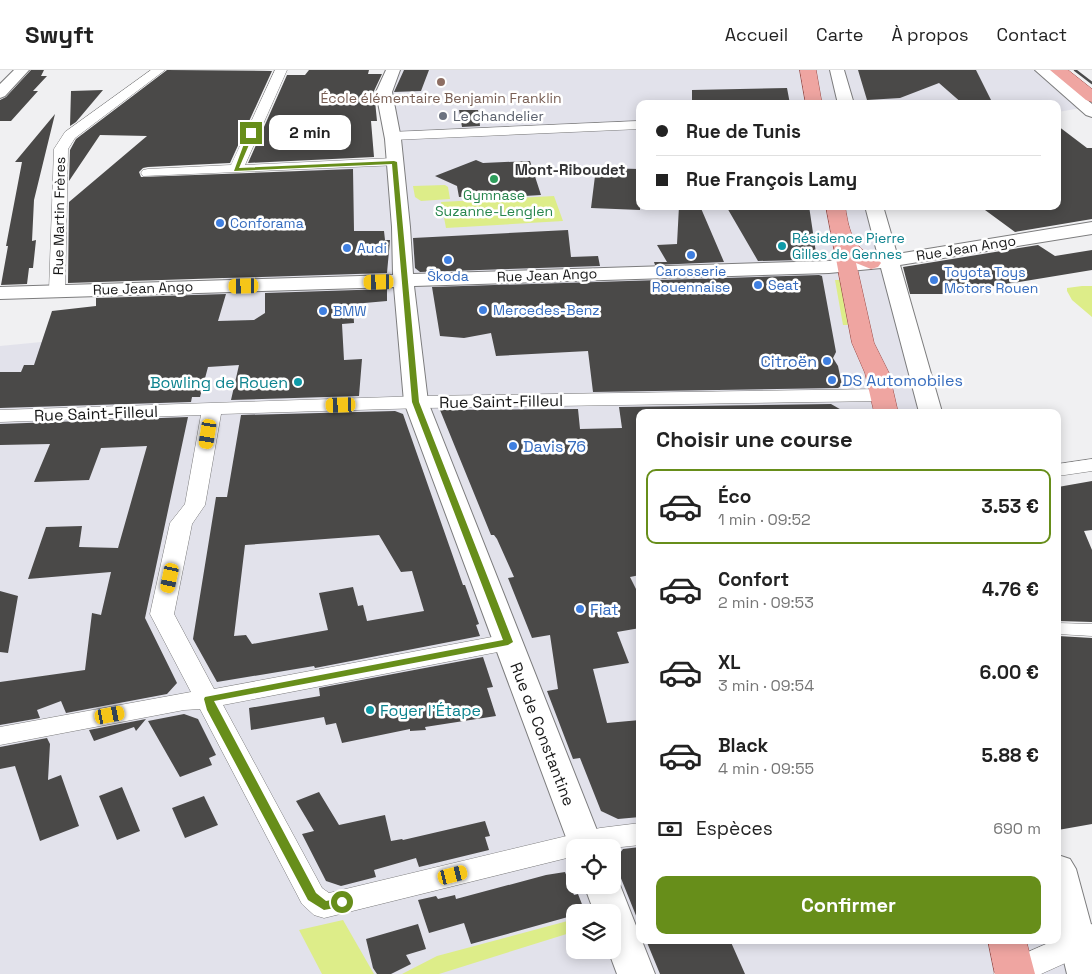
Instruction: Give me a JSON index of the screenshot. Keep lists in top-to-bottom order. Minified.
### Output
{"streets":{"street":["Rue Martin Frères","Rue Jean Ango","Rue Saint-Filleul","Rue de Constantine"]},"crossings":[["Rue Martin Frères","Rue Jean Ango"],["Rue Jean Ango","Rue de Constantine"],["Rue Saint-Filleul","Rue de Constantine"]],"districts":["Mont-Riboudet"],"places":["École élémentaire Benjamin Franklin","Le chandelier","Gymnase Suzanne-Lenglen","Conforama","Résidence Pierre Gilles de Gennes","Audi","Carosserie Rouennaise","Škoda","Toyota Toys Motors Rouen","Seat","Mercedes-Benz","BMW","Citroën","DS Automobiles","Bowling de Rouen","Davis 76","Fiat","Foyer l'Étape"],"page":{"header":"Swyft","nav":["Accueil","Carte","À propos","Contact"],"banner":["Rue de Tunis","Rue François Lamy"],"bubble":"2 min","heading":"Choisir une course","list":[{"name":"Éco","note":"1 min · 09:52","value":"3.53 €"},{"name":"Confort","note":"2 min · 09:53","value":"4.76 €"},{"name":"XL","note":"3 min · 09:54","value":"6.00 €"},{"name":"Black","note":"4 min · 09:55","value":"5.88 €"}],"pay":["Espèces","690 m"],"buttons":"Confirmer"}}
